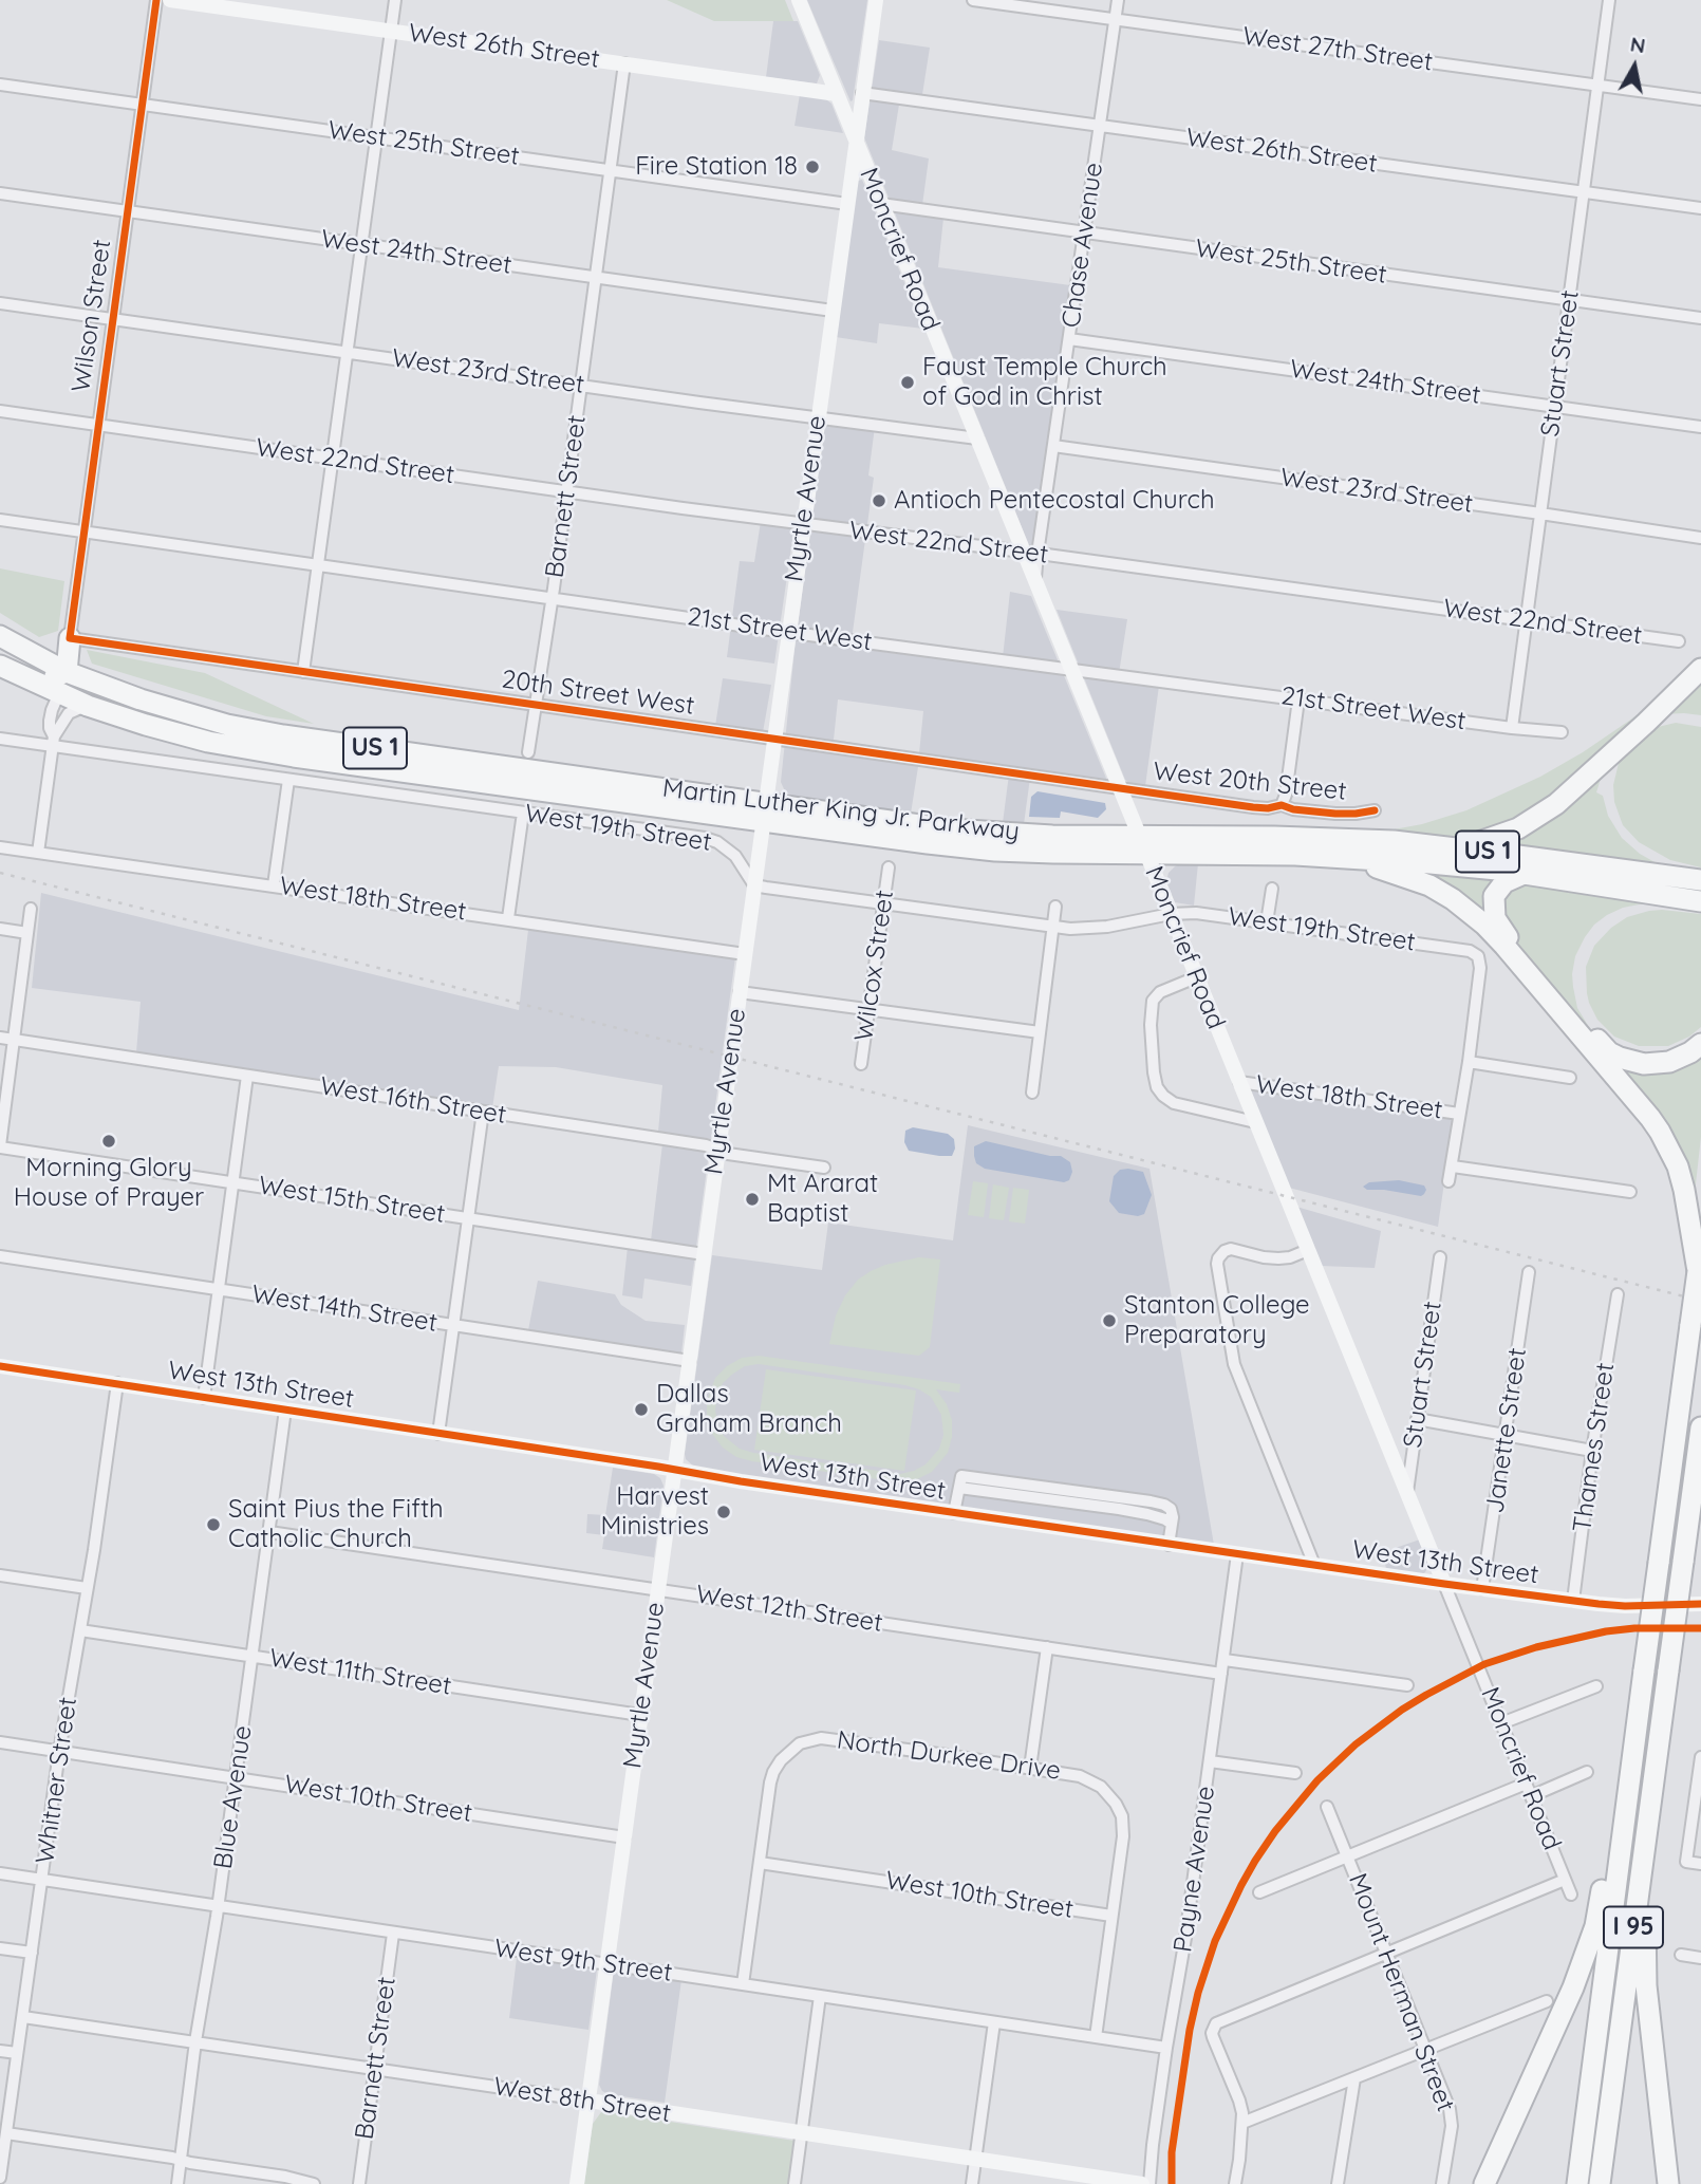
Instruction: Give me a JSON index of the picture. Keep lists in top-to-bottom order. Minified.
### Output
{"streets":{"highway":["US 1","Martin Luther King Jr. Parkway","I 95"],"main road":["West 26th Street","Moncrief Road","Myrtle Avenue","West 13th Street","West 8th Street"],"street":["West 27th Street","West 25th Street","Chase Avenue","West 24th Street","Wilson Street","Stuart Street","West 23rd Street","West 22nd Street","Barnett Street","21st Street West","20th Street West","West 20th Street","West 19th Street","West 18th Street","Wilcox Street","West 16th Street","West 15th Street","West 14th Street","Janette Street","Thames Street","West 12th Street","West 11th Street","North Durkee Drive","Whitner Street","Blue Avenue","West 10th Street","Payne Avenue","West 9th Street","Mount Herman Street"]},"crossings":[["West 26th Street","Chase Avenue"],["West 26th Street","Moncrief Road"],["West 26th Street","Stuart Street"],["West 26th Street","Barnett Street"],["West 26th Street","Myrtle Avenue"],["West 27th Street","Chase Avenue"],["West 27th Street","Stuart Street"],["West 25th Street","Chase Avenue"],["West 25th Street","Moncrief Road"],["West 25th Street","Wilson Street"],["West 25th Street","Stuart Street"],["West 25th Street","Barnett Street"],["West 25th Street","Myrtle Avenue"],["Chase Avenue","Moncrief Road"],["Chase Avenue","West 24th Street"],["Chase Avenue","West 23rd Street"],["Chase Avenue","West 22nd Street"],["Moncrief Road","Stuart Street"],["Moncrief Road","West 23rd Street"],["Moncrief Road","West 22nd Street"],["Moncrief Road","Myrtle Avenue"],["Moncrief Road","21st Street West"],["Moncrief Road","20th Street West"],["Moncrief Road","West 20th Street"],["Moncrief Road","Martin Luther King Jr. Parkway"],["Moncrief Road","West 19th Street"],["Moncrief Road","West 18th Street"],["Moncrief Road","West 13th Street"],["West 24th Street","Wilson Street"],["West 24th Street","Stuart Street"],["West 24th Street","Barnett Street"],["West 24th Street","Myrtle Avenue"],["Wilson Street","West 23rd Street"],["Wilson Street","West 22nd Street"],["Wilson Street","21st Street West"],["Wilson Street","20th Street West"],["Stuart Street","West 23rd Street"],["Stuart Street","West 22nd Street"],["Stuart Street","21st Street West"],["West 23rd Street","Barnett Street"],["West 23rd Street","Myrtle Avenue"],["West 22nd Street","Barnett Street"],["West 22nd Street","Myrtle Avenue"],["Barnett Street","21st Street West"],["Barnett Street","20th Street West"],["Barnett Street","West 9th Street"],["Barnett Street","West 8th Street"],["Myrtle Avenue","21st Street West"],["Myrtle Avenue","20th Street West"],["Myrtle Avenue","Martin Luther King Jr. Parkway"],["Myrtle Avenue","West 19th Street"],["Myrtle Avenue","West 18th Street"],["Myrtle Avenue","West 16th Street"],["Myrtle Avenue","West 15th Street"],["Myrtle Avenue","West 14th Street"],["Myrtle Avenue","West 13th Street"],["Myrtle Avenue","West 12th Street"],["Myrtle Avenue","West 11th Street"],["Myrtle Avenue","West 10th Street"],["Myrtle Avenue","West 9th Street"],["Myrtle Avenue","West 8th Street"],["20th Street West","West 20th Street"],["West 19th Street","Wilcox Street"],["West 13th Street","Janette Street"],["West 13th Street","Thames Street"],["West 13th Street","Whitner Street"],["West 13th Street","Blue Avenue"],["West 13th Street","Payne Avenue"],["West 12th Street","Blue Avenue"],["West 12th Street","Payne Avenue"],["West 11th Street","Whitner Street"],["West 11th Street","Blue Avenue"],["North Durkee Drive","West 10th Street"],["Whitner Street","West 10th Street"],["Whitner Street","West 9th Street"],["Whitner Street","West 8th Street"],["Blue Avenue","West 10th Street"],["Blue Avenue","West 9th Street"],["Blue Avenue","West 8th Street"],["Payne Avenue","West 9th Street"]],"places":["Fire Station 18","Faust Temple Church of God in Christ","Antioch Pentecostal Church","Morning Glory House of Prayer","Mt Ararat Baptist","Stanton College Preparatory","Dallas Graham Branch","Harvest Ministries","Saint Pius the Fifth Catholic Church"],"north":"top"}
